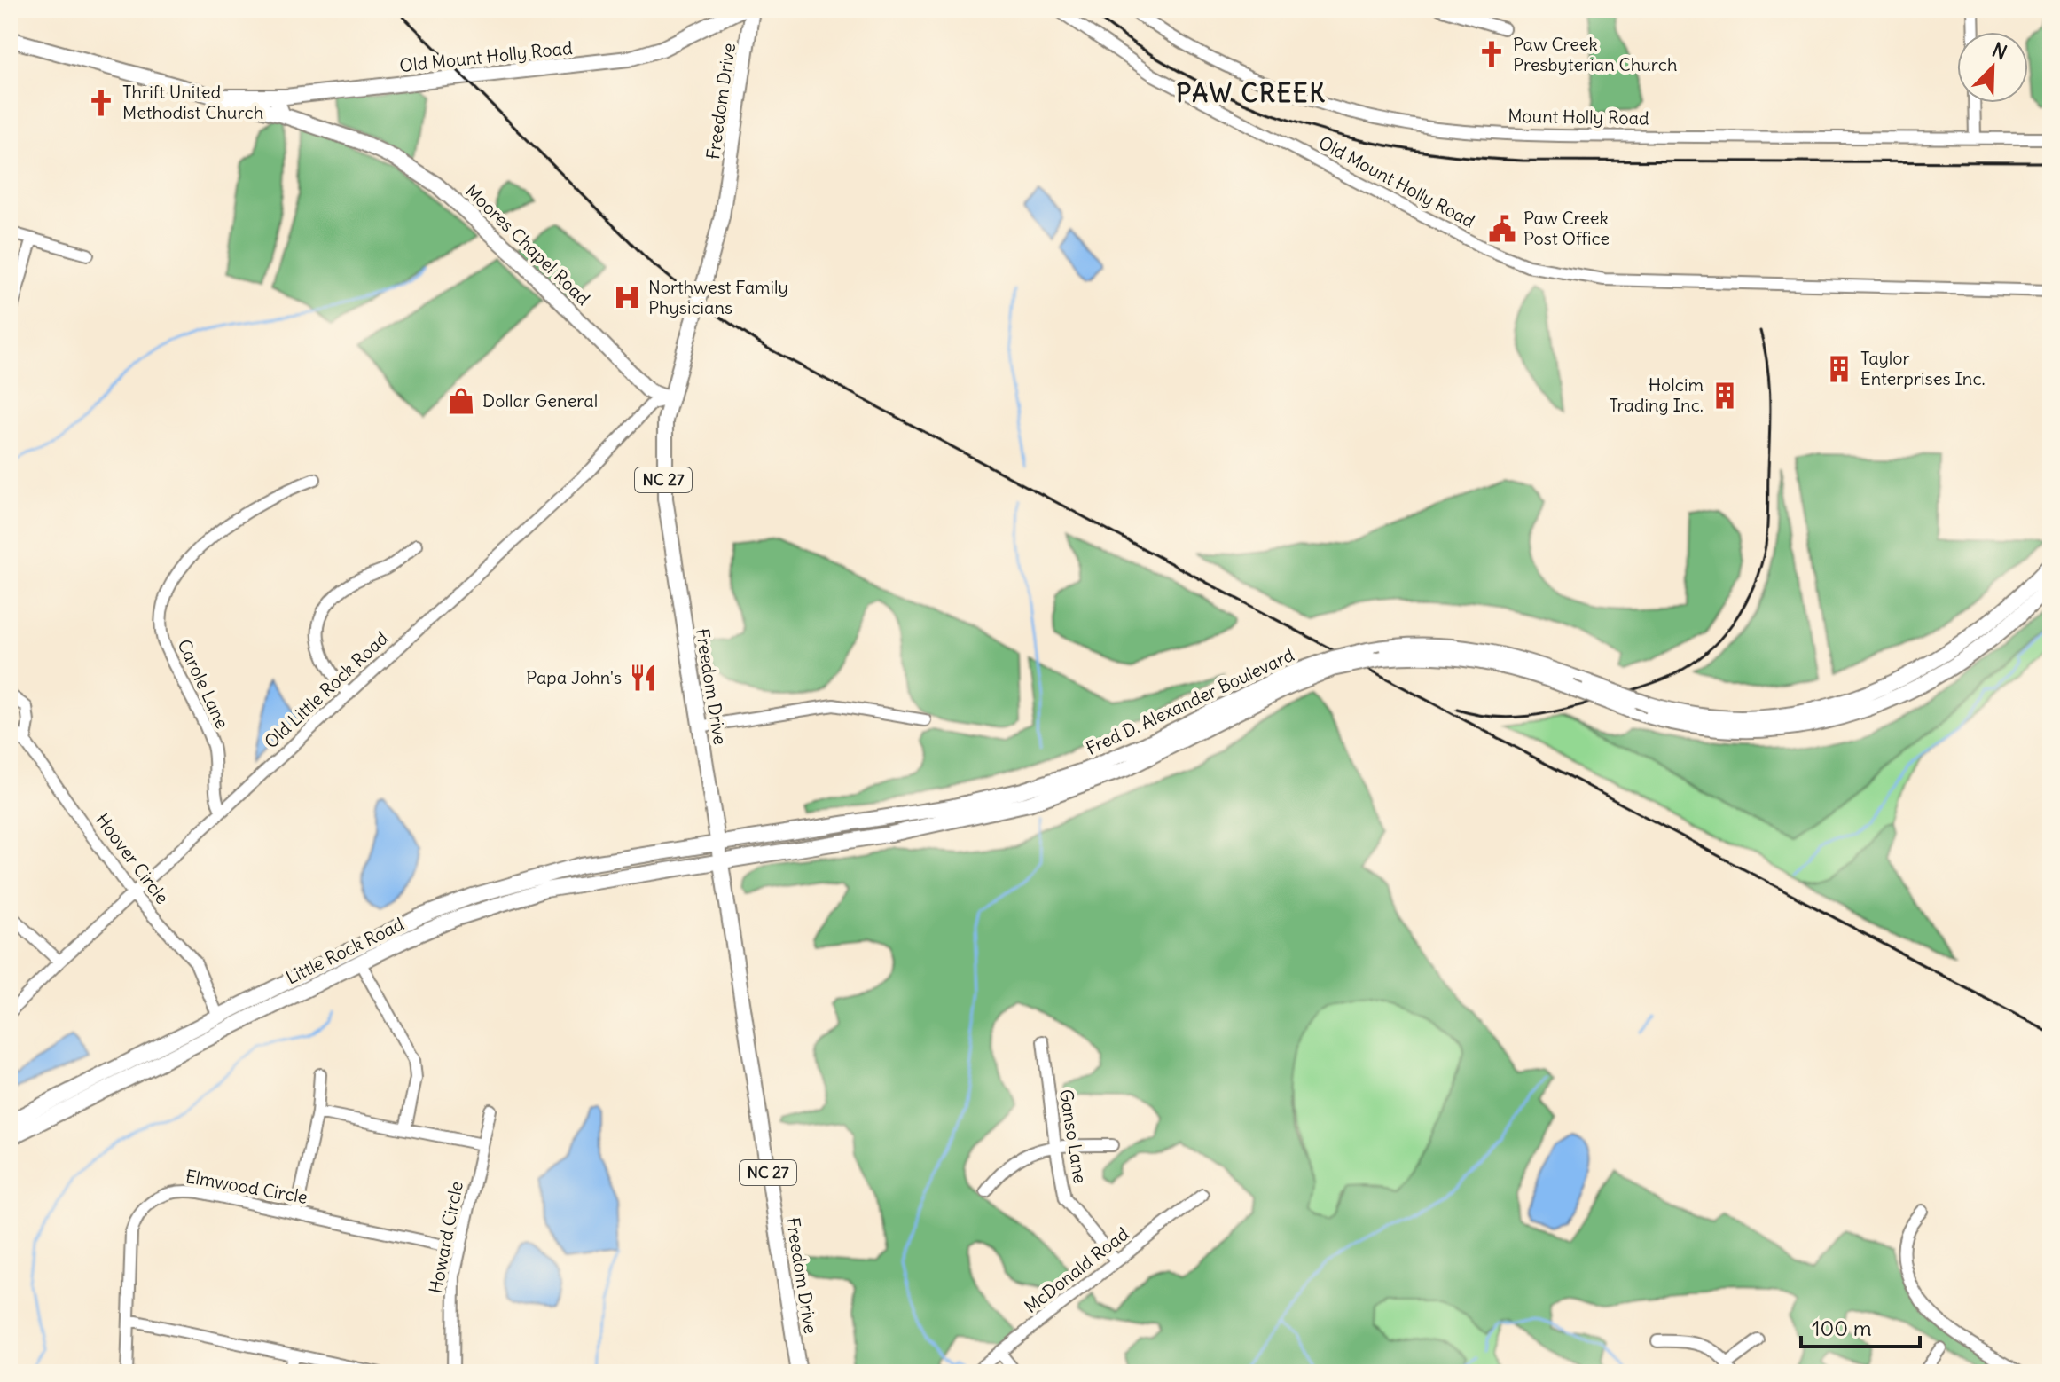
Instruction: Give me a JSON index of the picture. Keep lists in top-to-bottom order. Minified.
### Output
{"streets":{"main road":["Old Mount Holly Road","Freedom Drive","Moores Chapel Road","NC 27","Fred D. Alexander Boulevard","Little Rock Road"],"street":["Mount Holly Road","Carole Lane","Old Little Rock Road","Hoover Circle","Ganso Lane","Elmwood Circle","Howard Circle","McDonald Road"]},"crossings":[["Old Mount Holly Road","Moores Chapel Road"],["Freedom Drive","Moores Chapel Road"],["Freedom Drive","Old Little Rock Road"],["Freedom Drive","Fred D. Alexander Boulevard"],["Freedom Drive","Little Rock Road"],["Moores Chapel Road","Old Little Rock Road"],["Carole Lane","Old Little Rock Road"],["Old Little Rock Road","Hoover Circle"],["Fred D. Alexander Boulevard","Little Rock Road"],["Hoover Circle","Little Rock Road"],["Ganso Lane","McDonald Road"],["Elmwood Circle","Howard Circle"]],"districts":["PAW CREEK"],"places":{"church":["Paw Creek Presbyterian Church","Thrift United Methodist Church"],"public building":["Paw Creek Post Office"],"hospital":["Northwest Family Physicians"],"building":["Taylor Enterprises Inc.","Holcim Trading Inc."],"shop":["Dollar General"],"restaurant":["Papa John's"]},"scale_bar":"100 m","north":"top right"}
